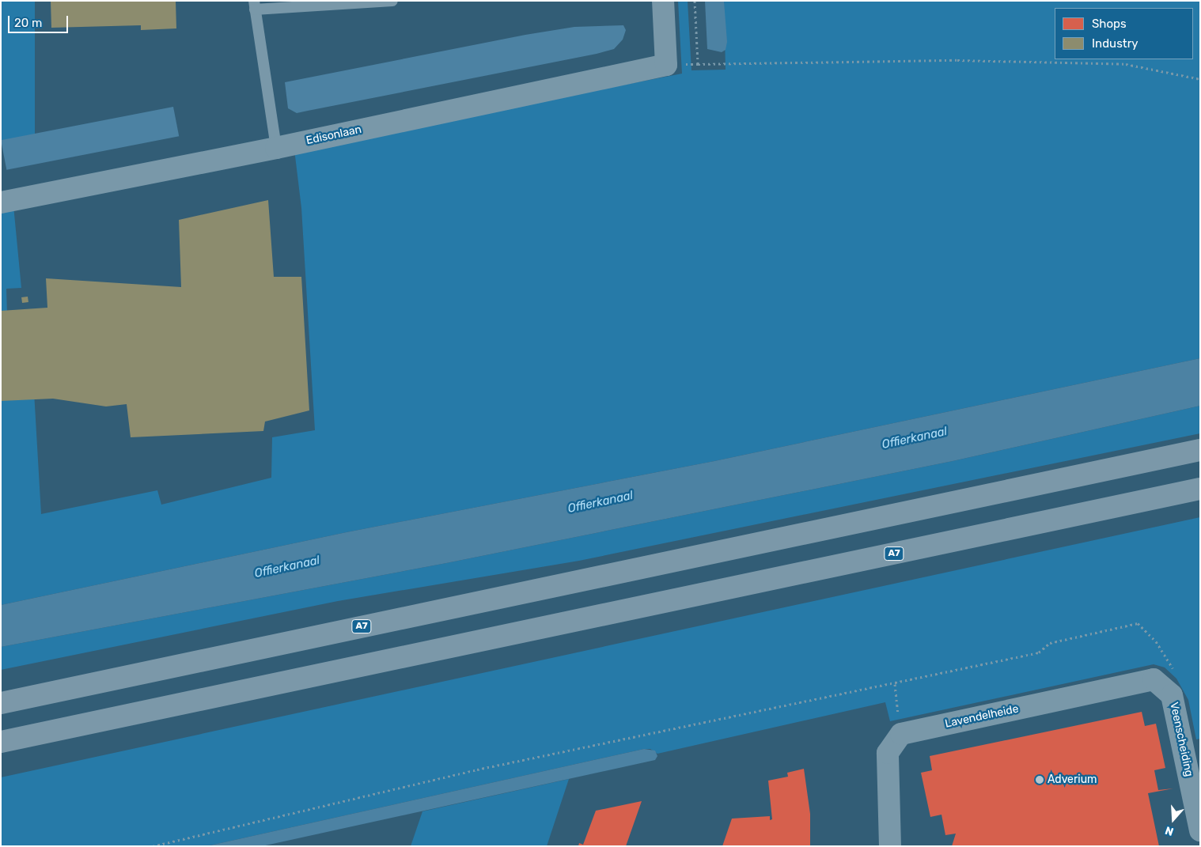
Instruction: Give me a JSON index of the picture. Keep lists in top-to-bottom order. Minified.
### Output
{"streets":{"highway":["A7"],"street":["Edisonlaan","Lavendelheide","Veenscheiding"]},"crossings":[["Lavendelheide","Veenscheiding"]],"water":["Offierkanaal"],"places":["Adverium"],"legend":["Shops","Industry"],"scale_bar":"20 m","north":"bottom"}
